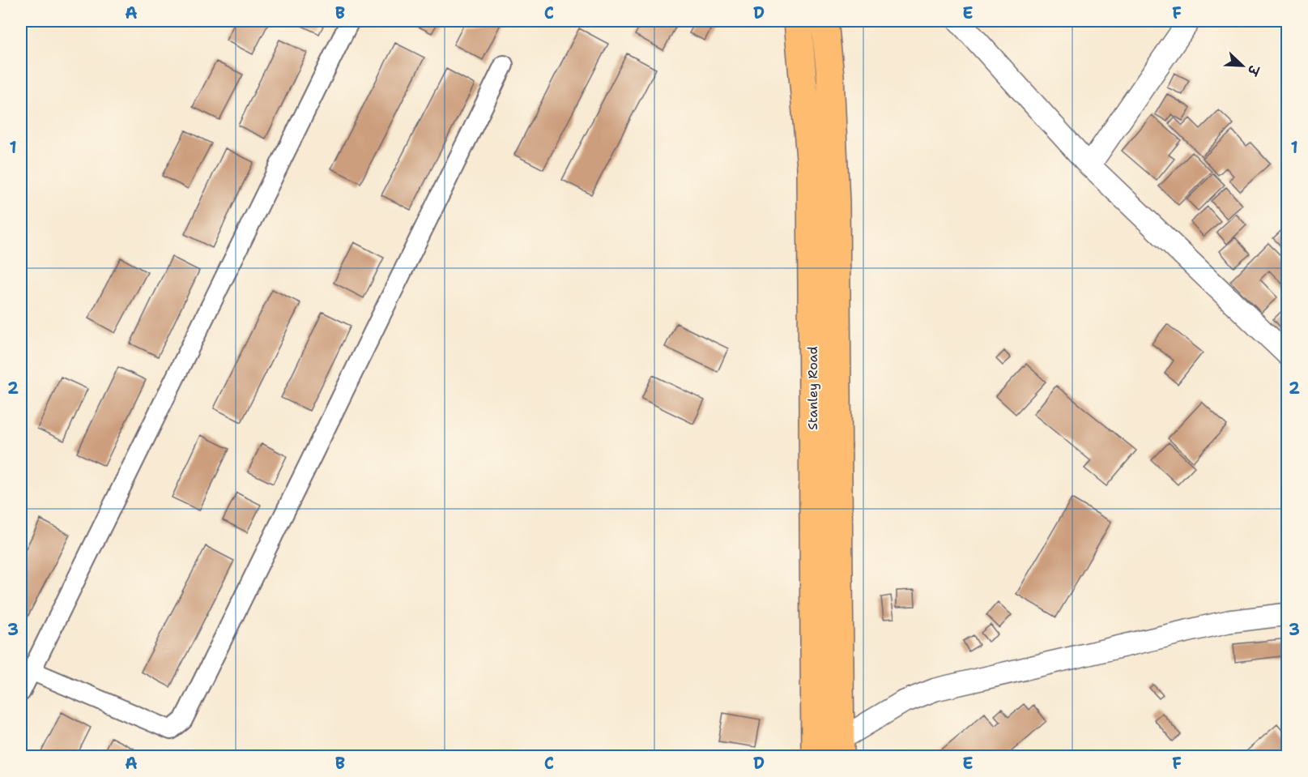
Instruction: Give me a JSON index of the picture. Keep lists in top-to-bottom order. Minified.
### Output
{"streets":{"main road":["Stanley Road"]},"north":"bottom right","grid":{"columns":["A","B","C","D","E","F"],"rows":["1","2","3"]}}
